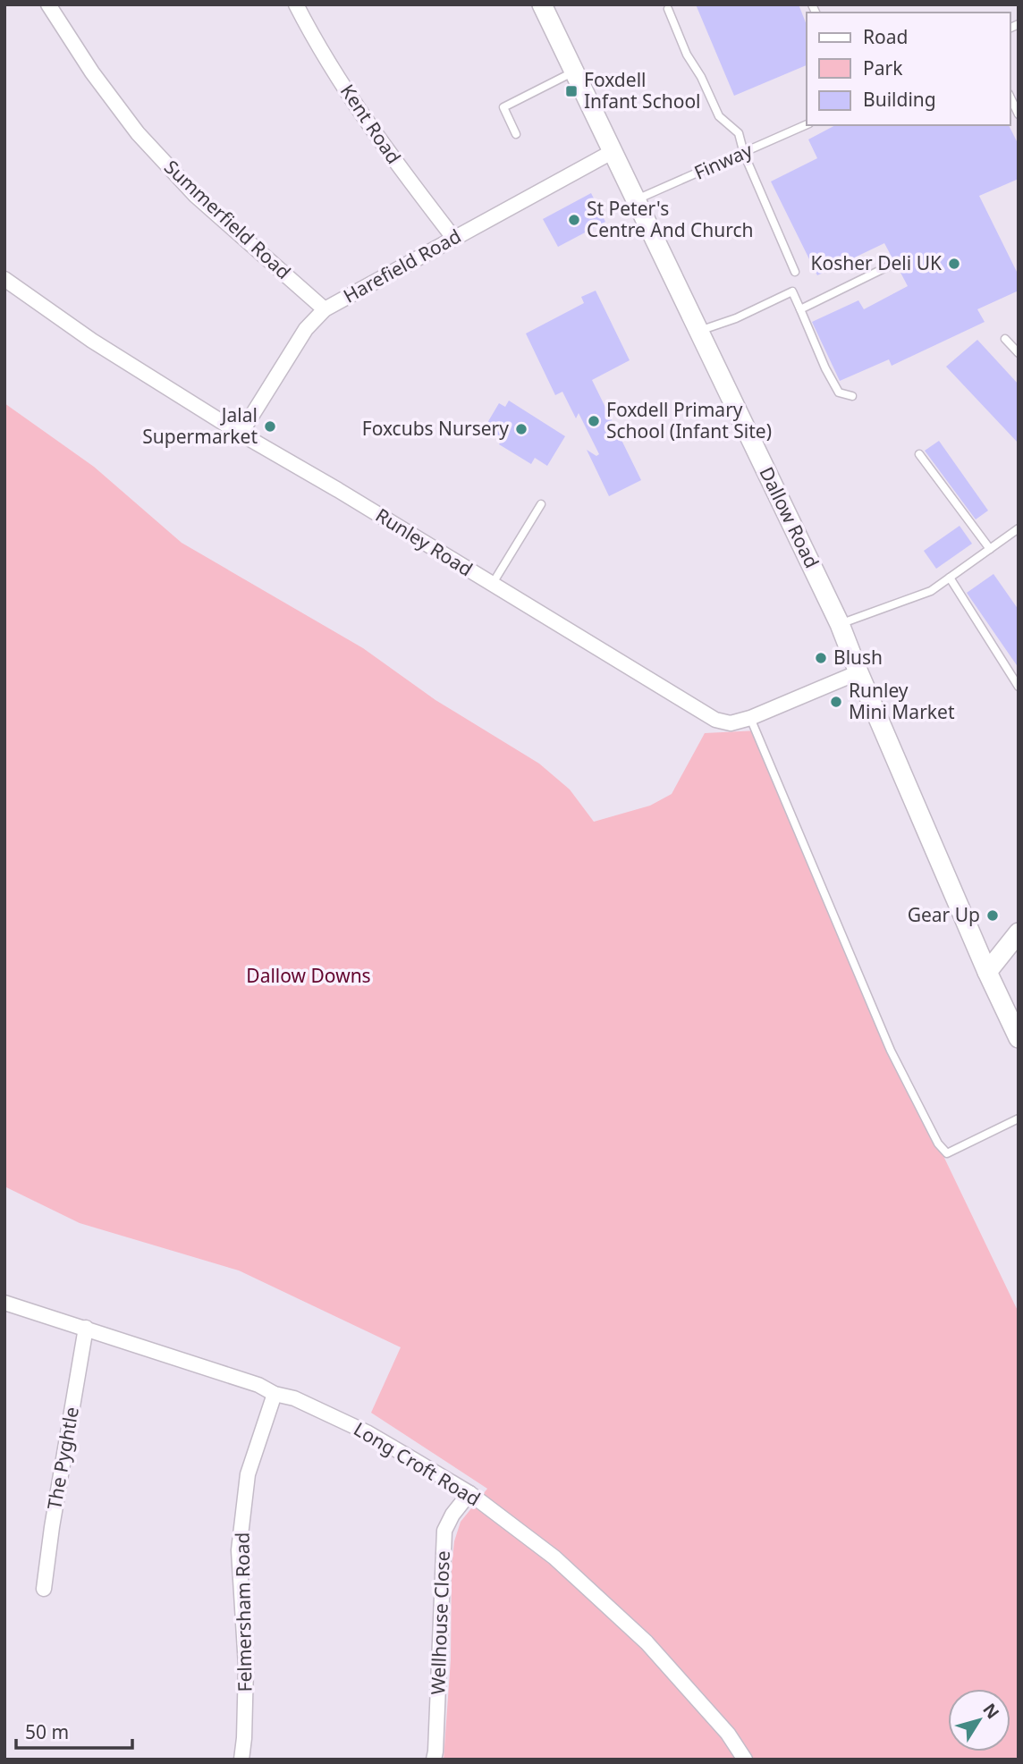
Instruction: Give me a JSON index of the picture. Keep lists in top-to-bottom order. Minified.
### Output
{"streets":{"street":["Kent Road","Summerfield Road","Harefield Road","Dallow Road","Runley Road","The Pyghtle","Long Croft Road","Felmersham Road","Wellhouse Close"],"lane":["Finway"]},"crossings":[["Kent Road","Harefield Road"],["Finway","Dallow Road"],["Summerfield Road","Harefield Road"],["Harefield Road","Dallow Road"],["Harefield Road","Runley Road"],["Dallow Road","Runley Road"],["The Pyghtle","Long Croft Road"],["Long Croft Road","Felmersham Road"],["Long Croft Road","Wellhouse Close"]],"parks":["Dallow Downs"],"places":{"transit":["Foxdell Infant School"],"other":["St Peter's Centre And Church","Kosher Deli UK","Foxdell Primary School (Infant Site)","Jalal Supermarket","Foxcubs Nursery","Blush","Runley Mini Market","Gear Up"]},"legend":["Road","Park","Building"],"scale_bar":"50 m","north":"top right"}
